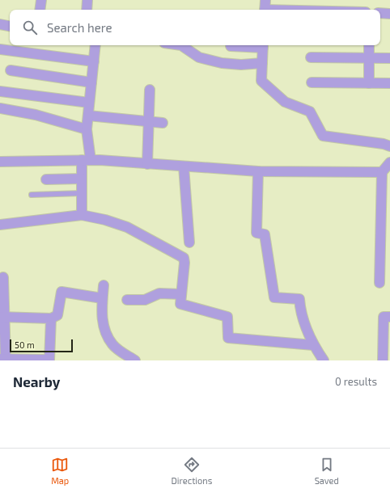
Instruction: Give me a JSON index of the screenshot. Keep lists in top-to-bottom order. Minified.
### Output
{"scale_bar":"50 m","page":{"search":"Search here","scale":"50 m","heading":["Nearby","0 results"],"nav":["Map","Directions","Saved"]}}
